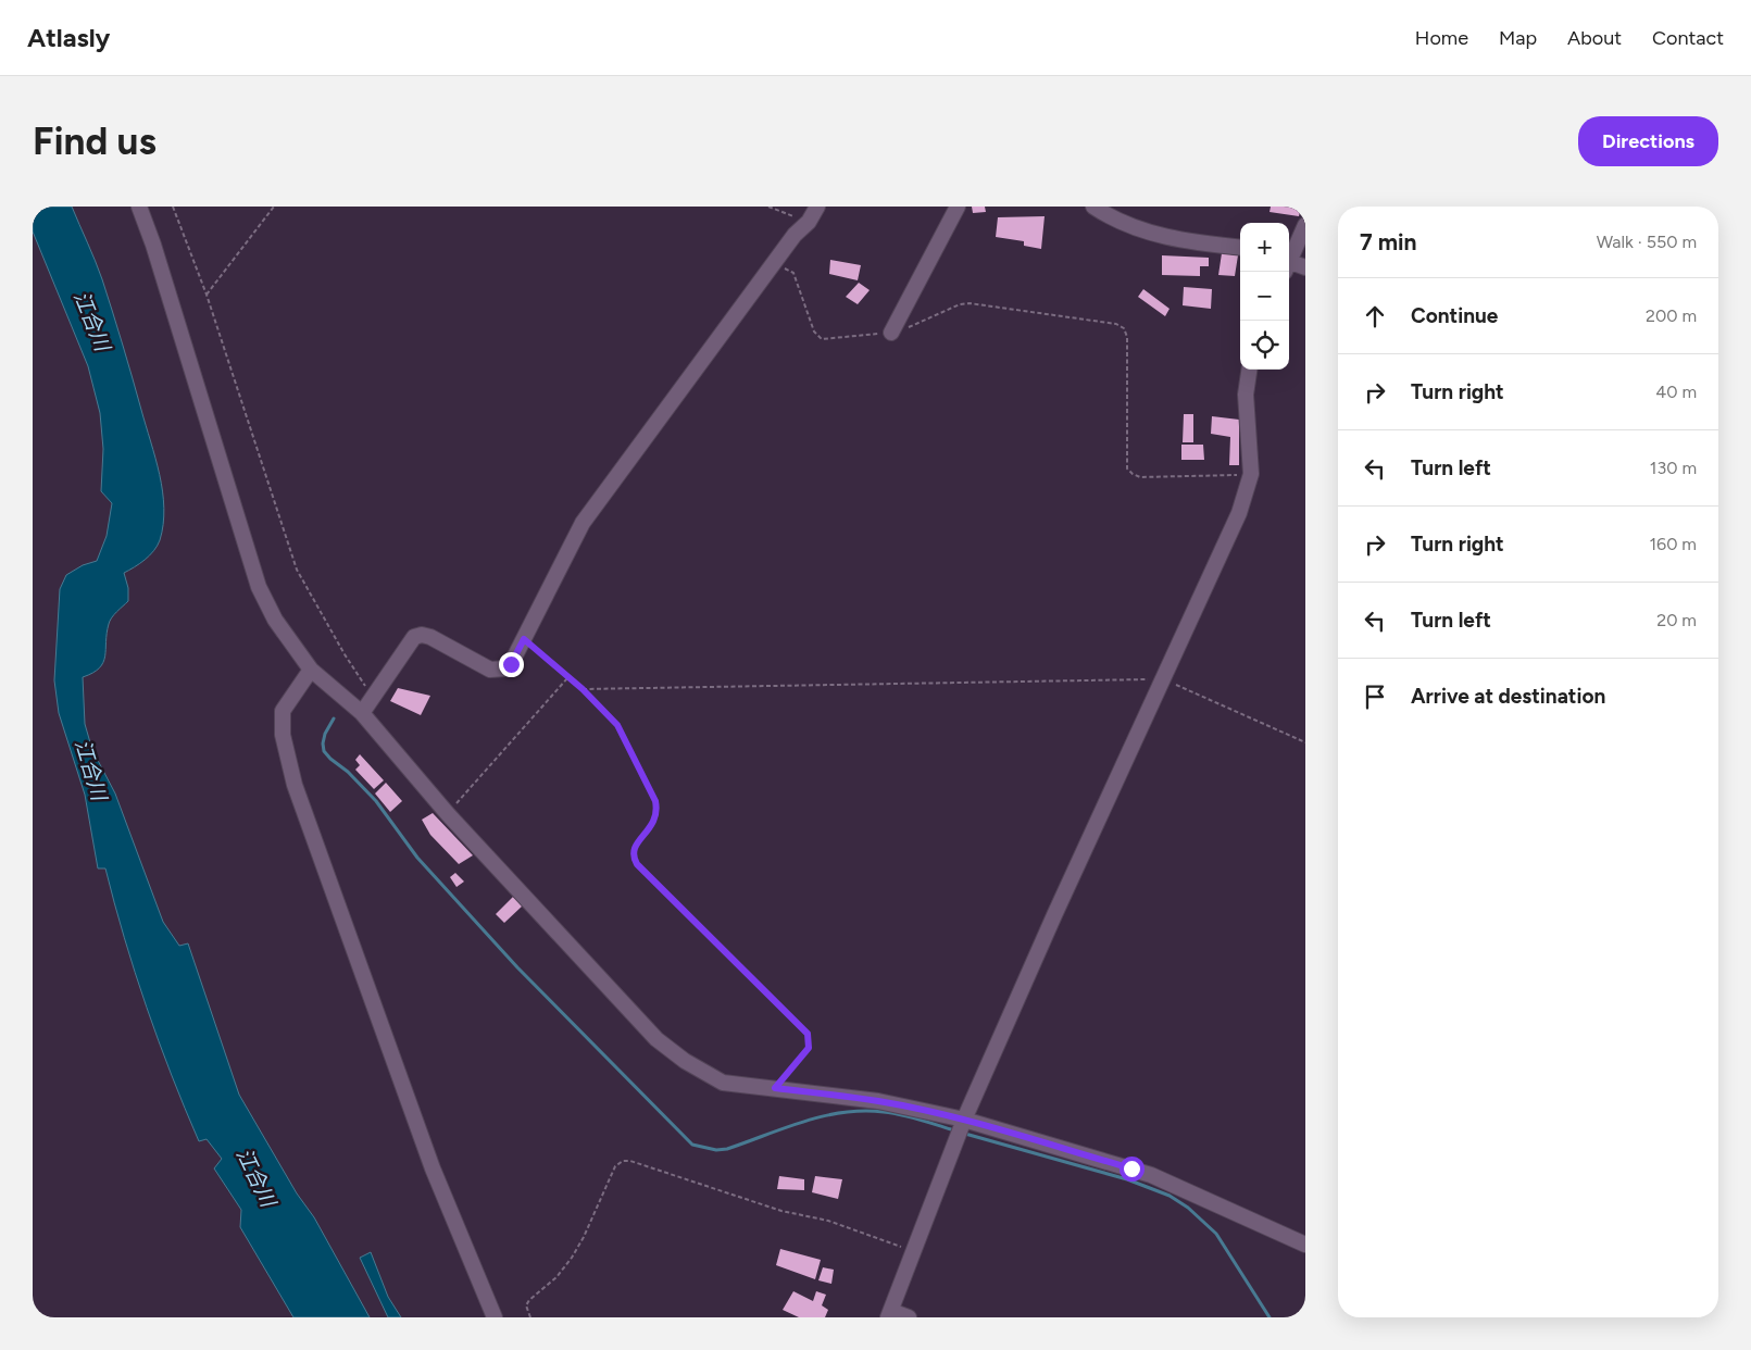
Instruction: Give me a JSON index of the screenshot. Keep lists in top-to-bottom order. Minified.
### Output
{"water":["江合川"],"page":{"header":"Atlasly","nav":["Home","Map","About","Contact"],"buttons":"Directions","title":"Find us","heading":["7 min","Walk · 550 m"],"map_buttons":["+","−"],"list":[["Continue","200 m"],["Turn right","40 m"],["Turn left","130 m"],["Turn right","160 m"],["Turn left","20 m"],"Arrive at destination"]}}
